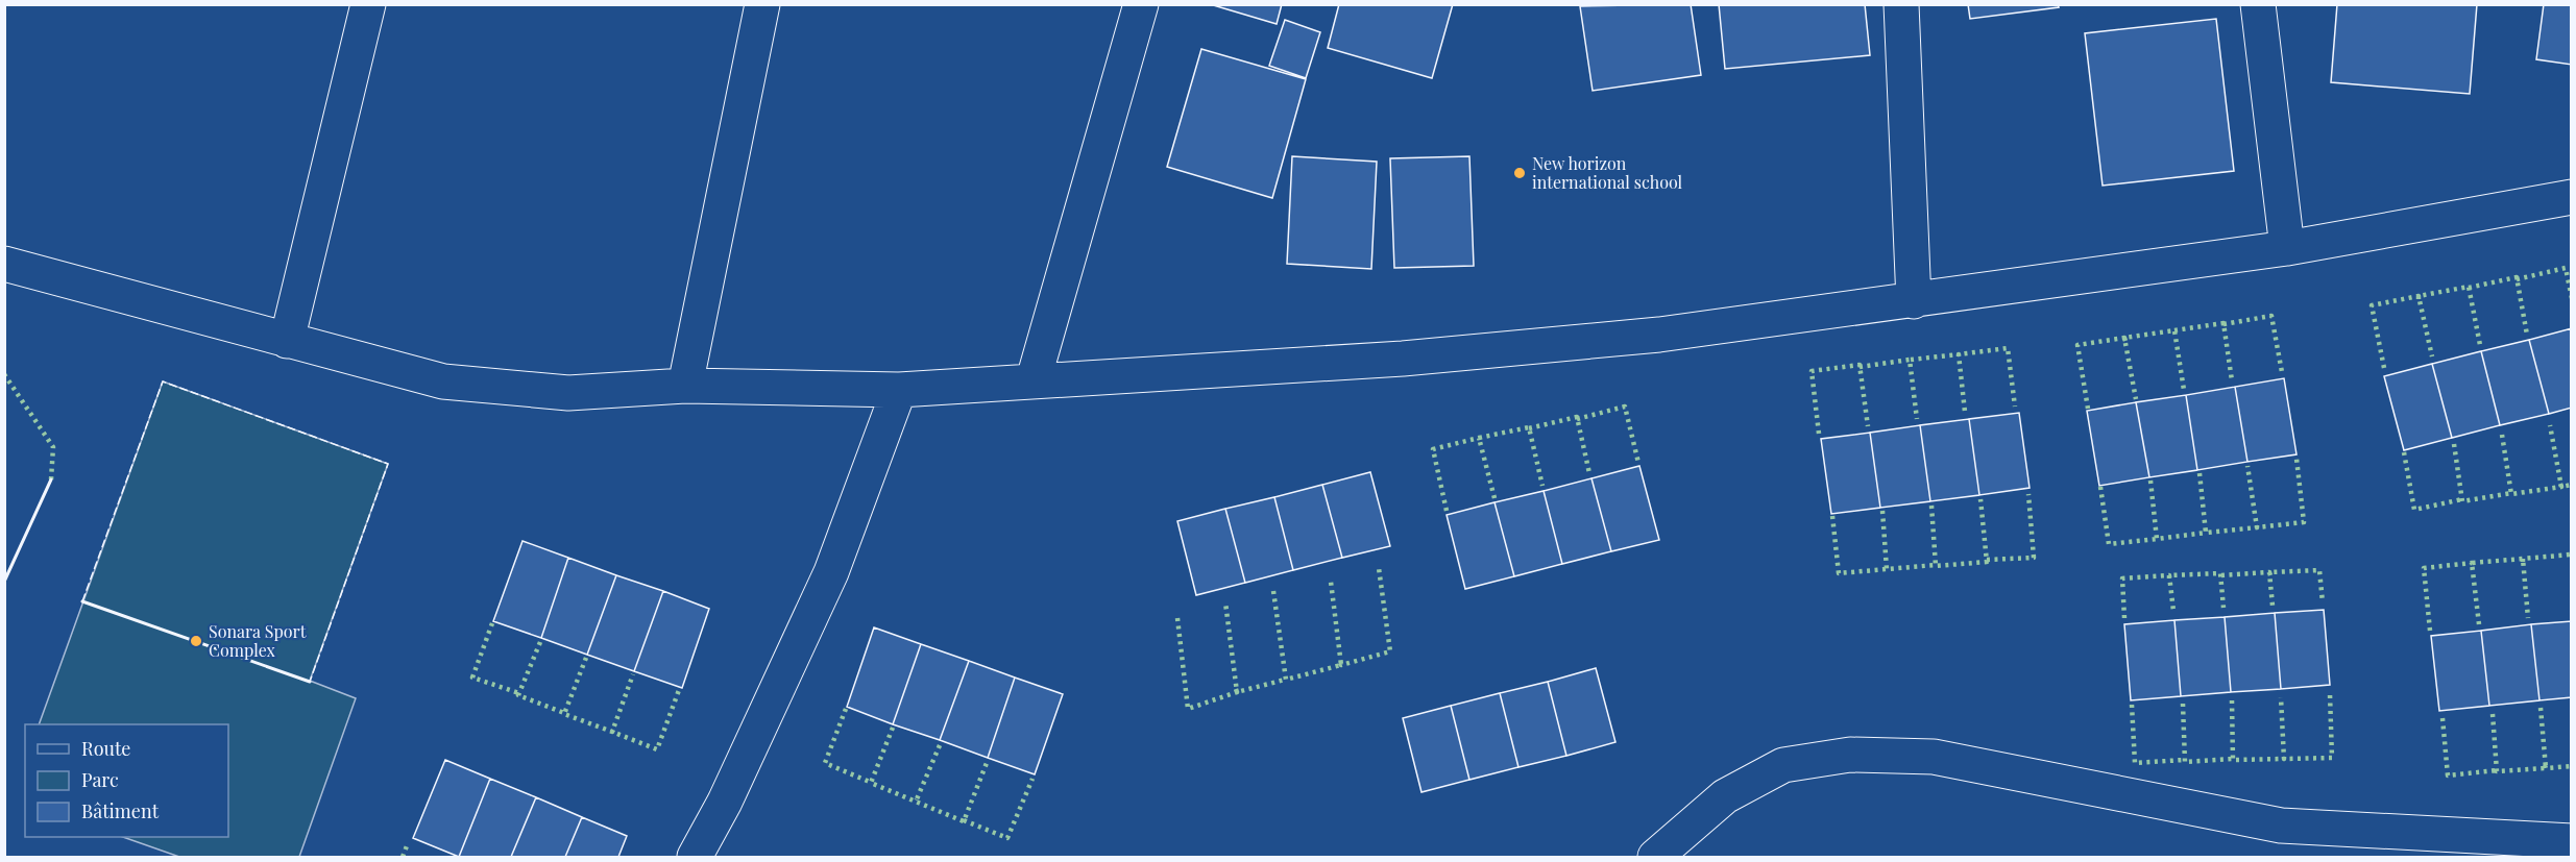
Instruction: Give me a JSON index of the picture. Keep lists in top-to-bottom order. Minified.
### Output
{"places":["New horizon international school","Sonara Sport Complex"],"legend":["Route","Parc","Bâtiment"]}
